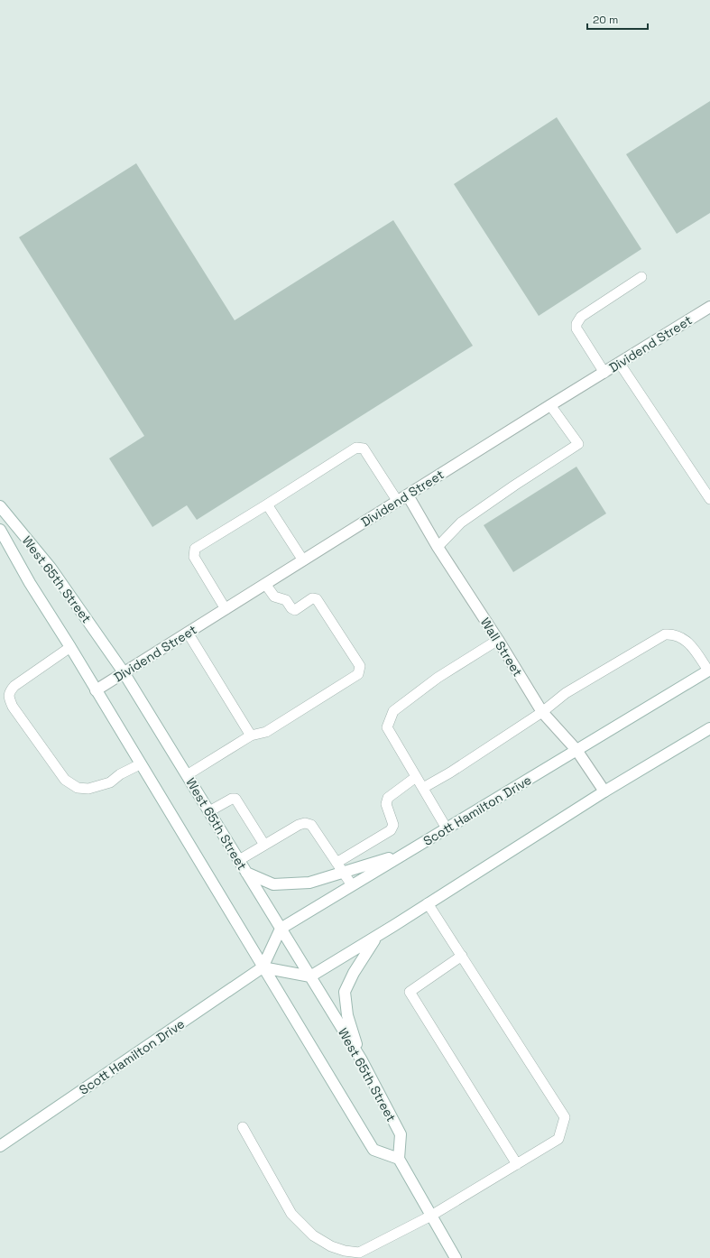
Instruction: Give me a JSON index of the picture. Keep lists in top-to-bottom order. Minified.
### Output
{"streets":{"street":["Dividend Street","West 65th Street","Wall Street","Scott Hamilton Drive"]},"crossings":[["Dividend Street","West 65th Street"],["Dividend Street","Wall Street"],["West 65th Street","Scott Hamilton Drive"],["Wall Street","Scott Hamilton Drive"]],"scale_bar":"20 m"}
